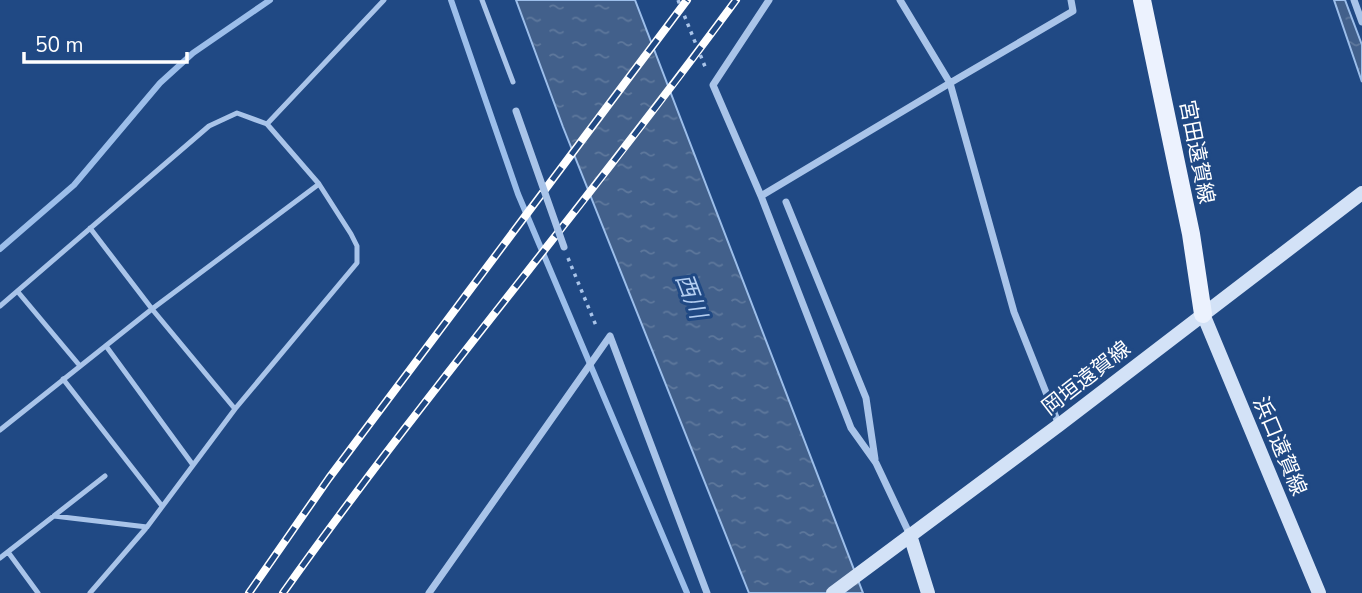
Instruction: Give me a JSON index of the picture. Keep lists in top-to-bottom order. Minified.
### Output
{"streets":{"main road":["宮田遠賀線","岡垣遠賀線","浜口遠賀線"]},"crossings":[["宮田遠賀線","岡垣遠賀線"],["宮田遠賀線","浜口遠賀線"],["岡垣遠賀線","浜口遠賀線"]],"water":["西川"],"scale_bar":"50 m"}
